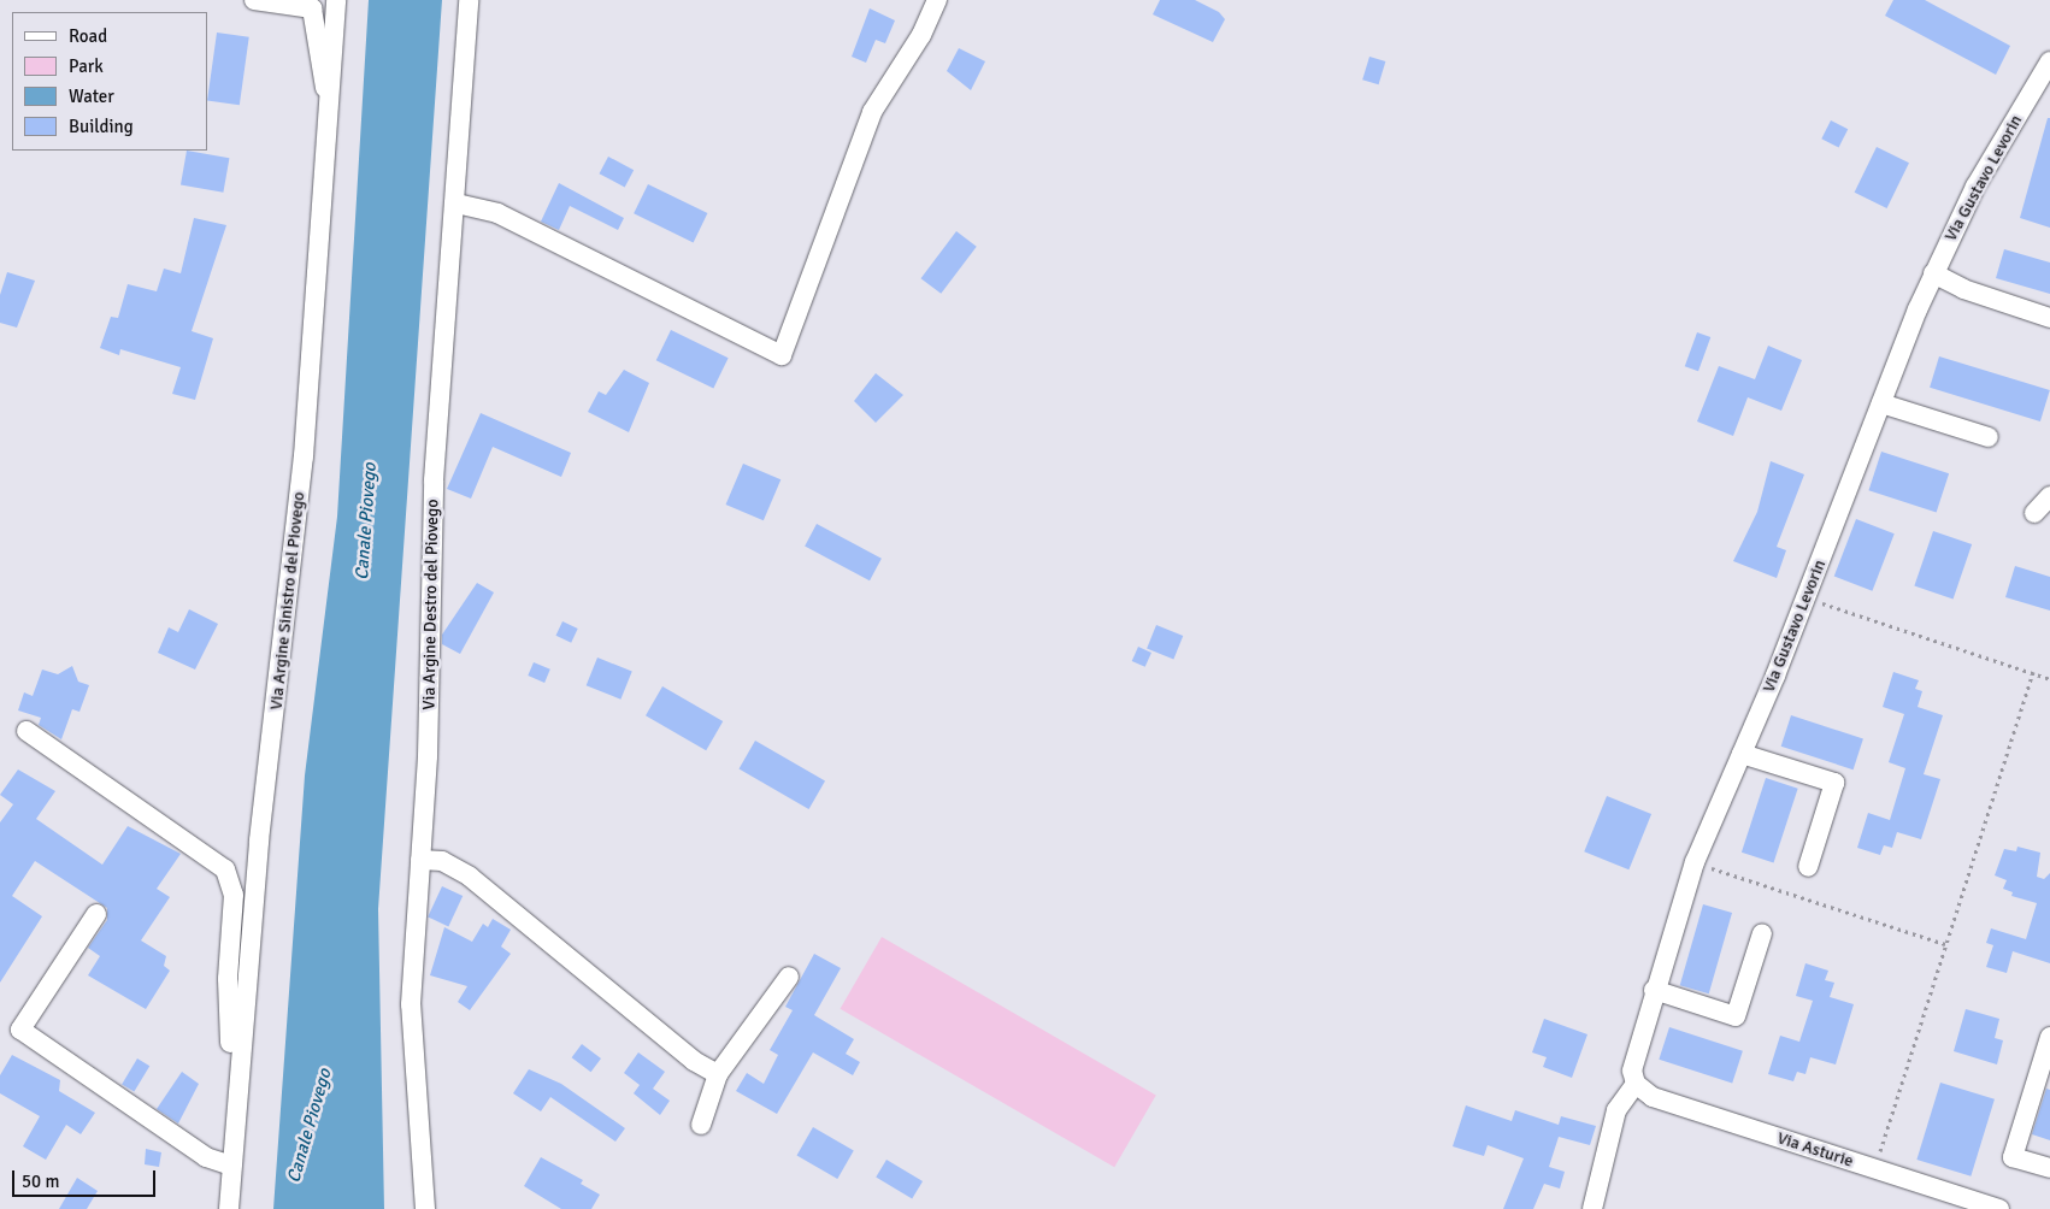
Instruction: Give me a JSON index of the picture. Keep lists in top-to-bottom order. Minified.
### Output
{"streets":{"street":["Via Gustavo Levorin","Via Argine Sinistro del Piovego","Via Argine Destro del Piovego","Via Asturie"]},"crossings":[["Via Gustavo Levorin","Via Asturie"]],"water":["Canale Piovego"],"legend":["Road","Park","Water","Building"],"scale_bar":"50 m"}
